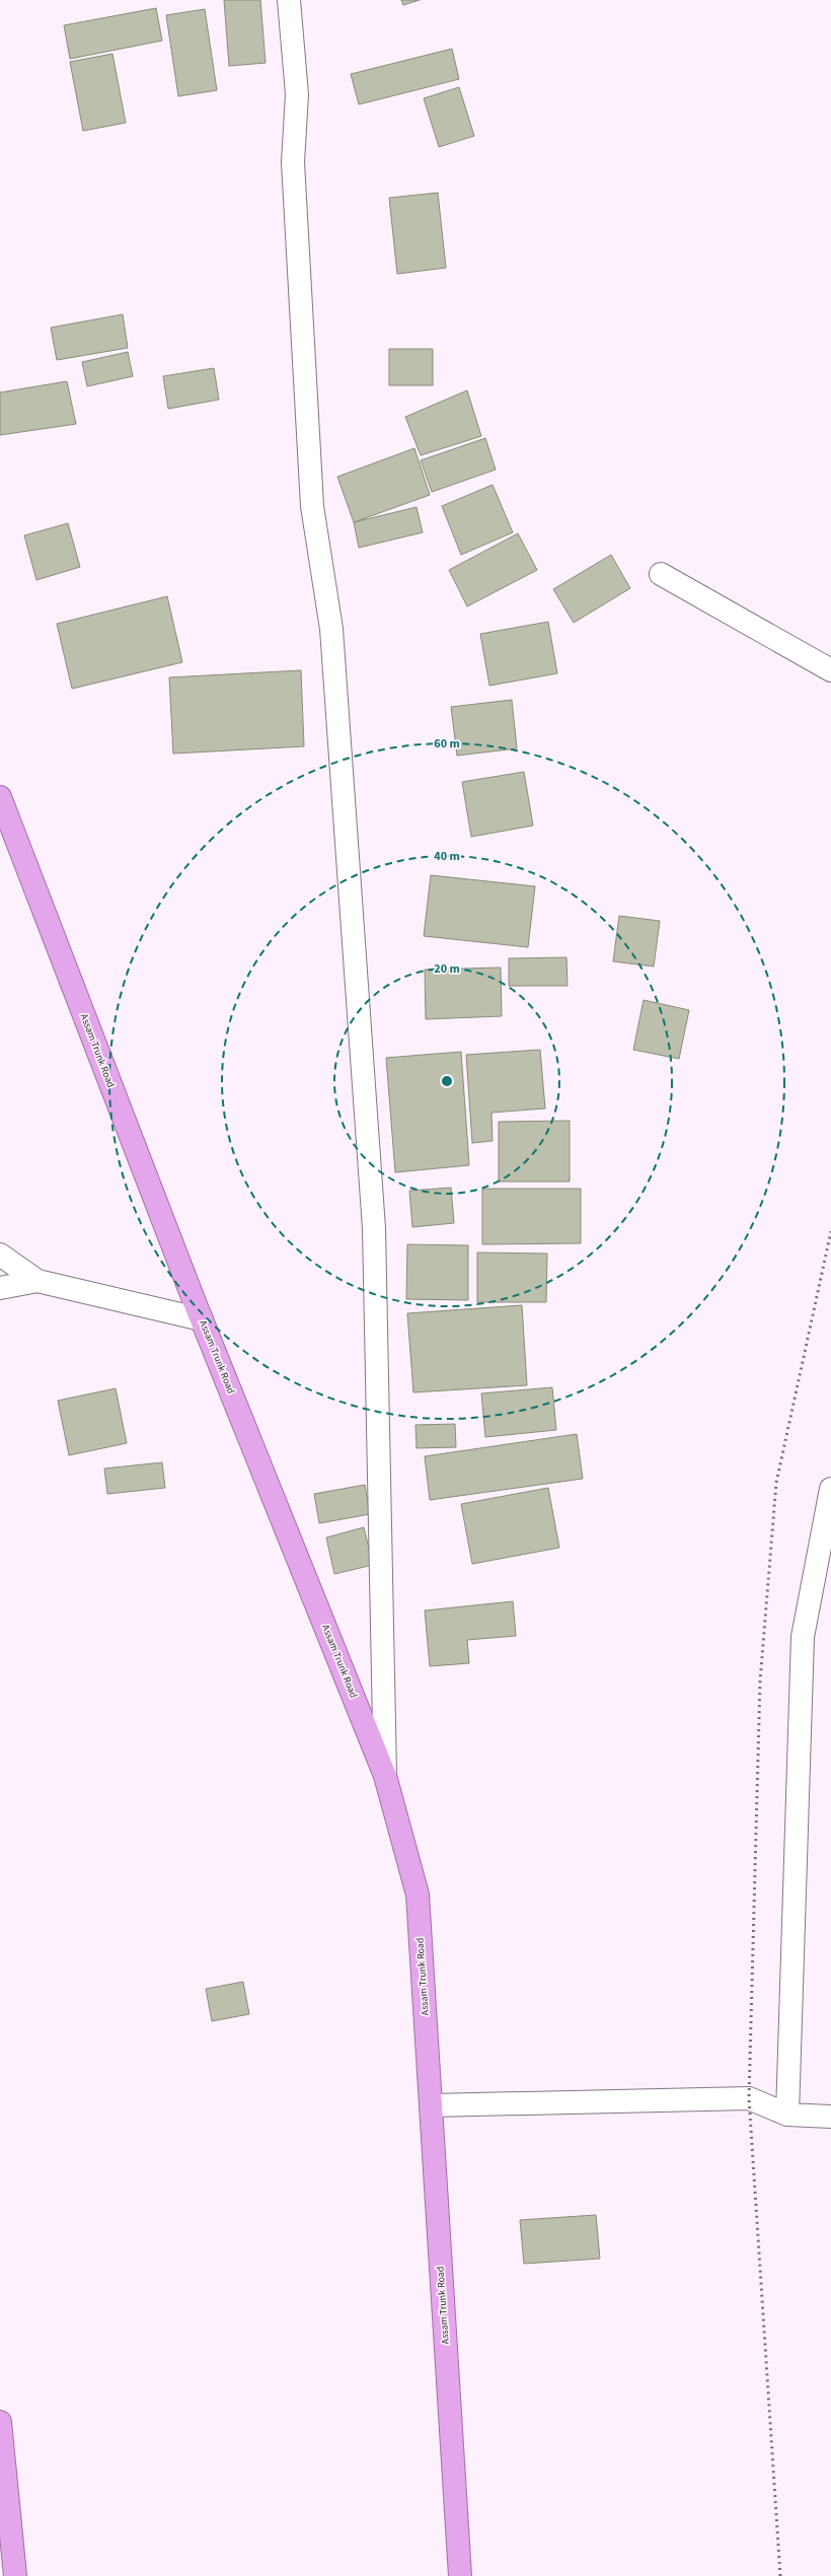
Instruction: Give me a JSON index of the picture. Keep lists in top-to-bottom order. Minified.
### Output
{"streets":{"highway":["Assam Trunk Road"]},"rings":["60 m","40 m","20 m"]}
